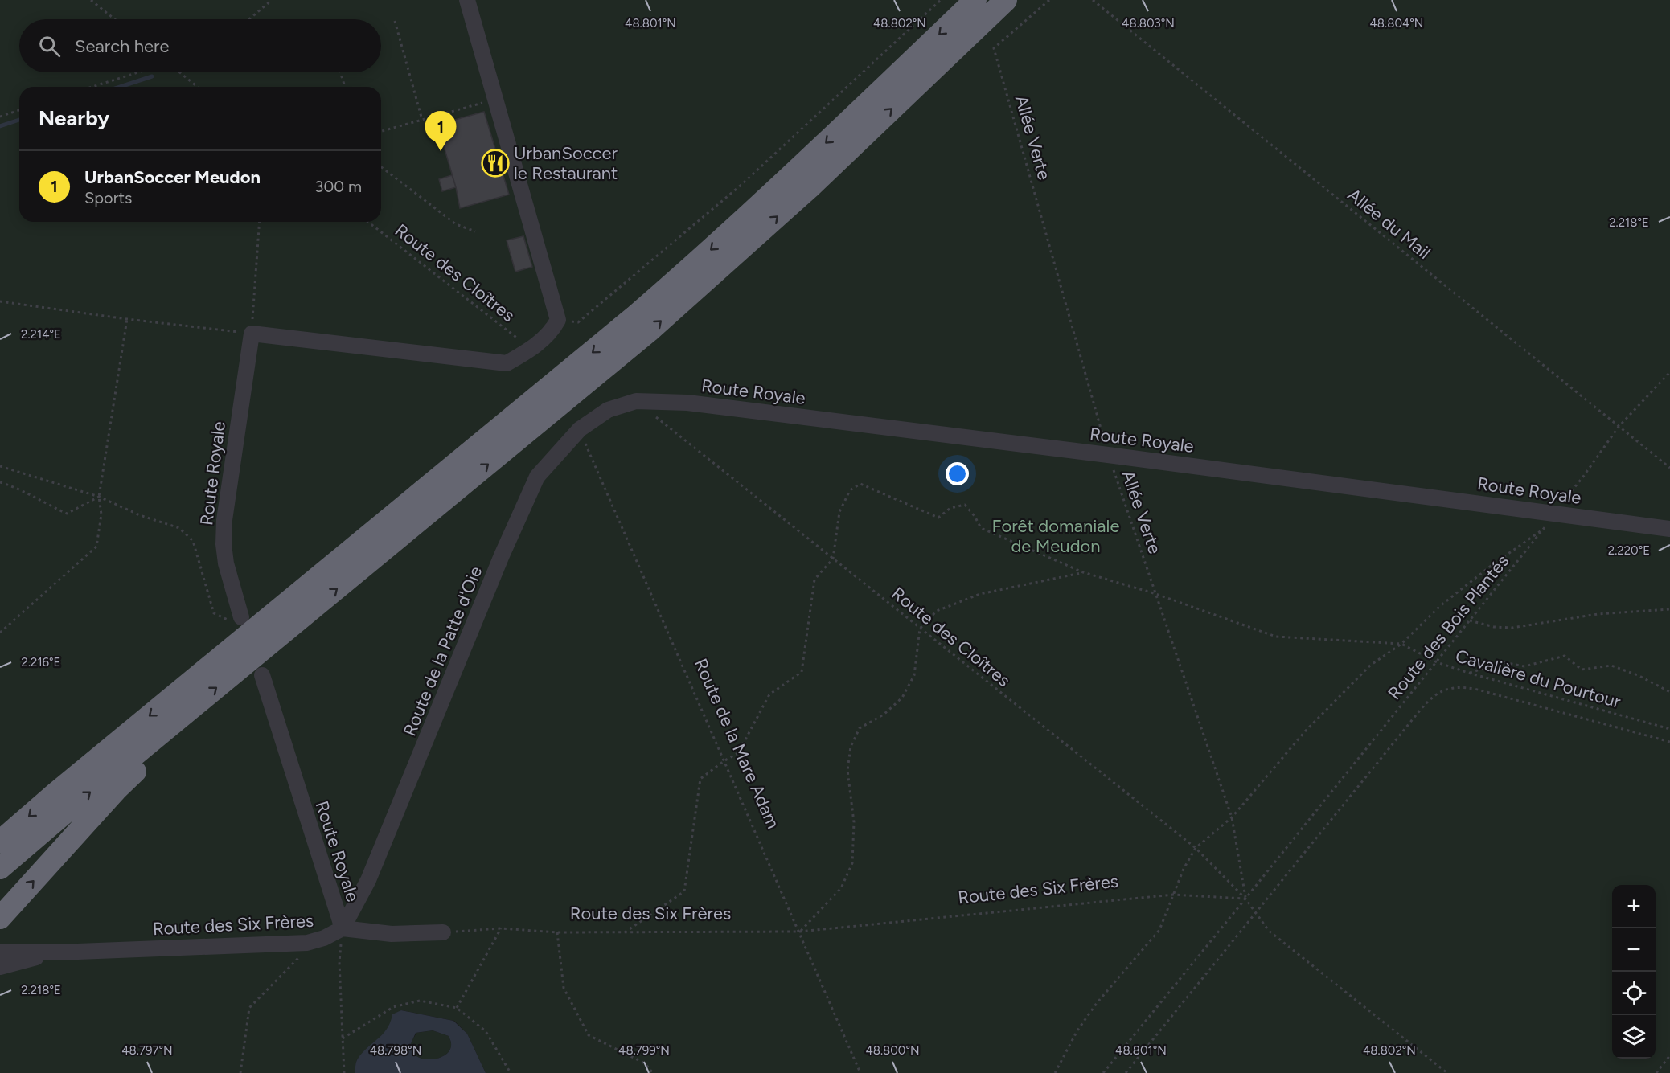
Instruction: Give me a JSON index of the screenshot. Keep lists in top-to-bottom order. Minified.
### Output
{"streets":{"street":["Route Royale","Route de la Patte d'Oie","Route des Six Frères"],"path":["Allée Verte","Allée du Mail","Route des Cloîtres","Route des Bois Plantés","Cavalière du Pourtour","Route de la Mare Adam"]},"crossings":[["Allée Verte","Route des Cloîtres"],["Allée Verte","Route Royale"],["Allée Verte","Route des Bois Plantés"],["Allée Verte","Route des Six Frères"],["Allée du Mail","Route des Bois Plantés"],["Route des Cloîtres","Route Royale"],["Route des Cloîtres","Route des Bois Plantés"],["Route des Cloîtres","Route des Six Frères"],["Route Royale","Route des Bois Plantés"],["Route Royale","Route de la Patte d'Oie"],["Route Royale","Route des Six Frères"],["Route des Bois Plantés","Cavalière du Pourtour"],["Route des Bois Plantés","Route des Six Frères"],["Route de la Patte d'Oie","Route de la Mare Adam"],["Route de la Patte d'Oie","Route des Six Frères"],["Route de la Mare Adam","Route des Six Frères"]],"parks":["Forêt domaniale de Meudon"],"places":{"restaurant":["UrbanSoccer le Restaurant"]},"page":{"search":"Search here","heading":"Nearby","pins":"1","list":[{"mark":"1","name":"UrbanSoccer Meudon","note":"Sports","value":"300 m"}],"map_buttons":["+","−"]},"coordinates":["48.801°N","48.802°N","48.803°N","48.804°N","2.218°E","2.214°E","2.220°E","2.216°E","48.798°N","48.797°N","48.799°N","48.800°N"]}
